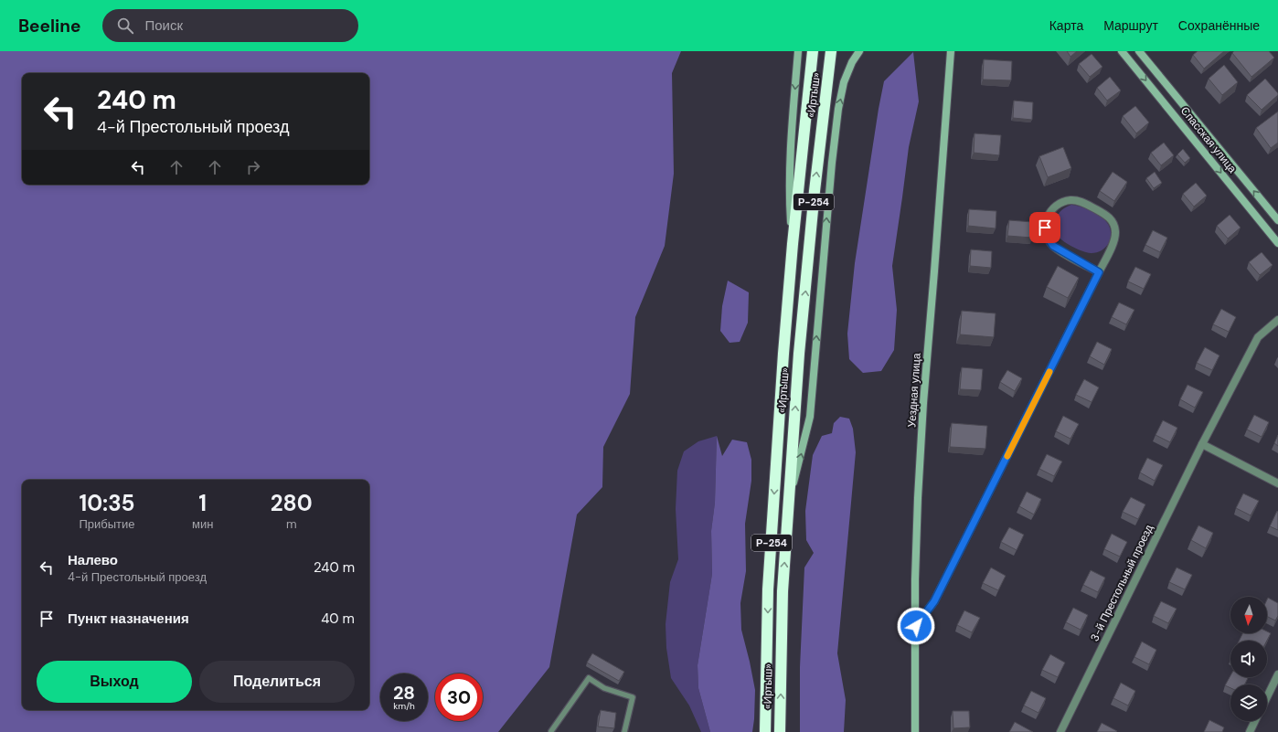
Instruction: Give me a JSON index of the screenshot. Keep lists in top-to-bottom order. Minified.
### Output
{"streets":{"highway":["«Иртыш»","Р-254"],"street":["Спасская улица","Уездная улица","3-й Престольный проезд"]},"north":"bottom","page":{"header":"Beeline","search":"Поиск","nav":["Карта","Маршрут","Сохранённые"],"turn":["240 m","4-й Престольный проезд"],"eta":["10:35","Прибытие","1","мин","280","m"],"list":[{"name":"Налево","note":"4-й Престольный проезд","value":"240 m"},{"name":"Пункт назначения","value":"40 m"}],"buttons":["Выход","Поделиться"],"speed":"28 km/h","limit":"30"}}
